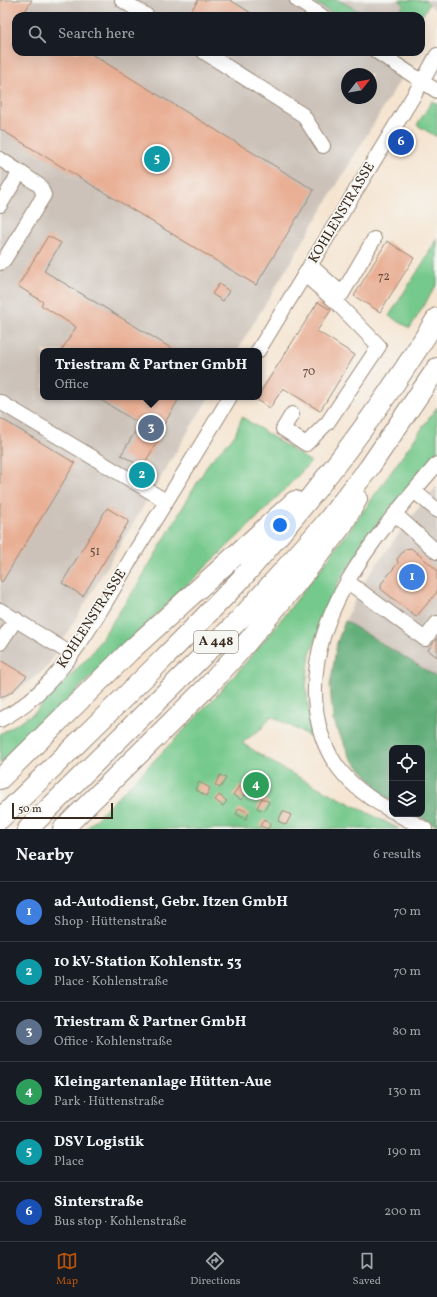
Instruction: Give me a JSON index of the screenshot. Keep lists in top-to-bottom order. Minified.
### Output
{"streets":{"highway":["A 448"],"street":["KOHLENSTRASSE"]},"house_numbers":["72","70","51"],"scale_bar":"50 m","north":"top right","page":{"search":"Search here","pins":["6","5","3","2","1","4"],"popup":["Triestram & Partner GmbH","Office"],"scale":"50 m","heading":["Nearby","6 results"],"list":[{"mark":"1","name":"ad-Autodienst, Gebr. Itzen GmbH","note":"Shop · Hüttenstraße","value":"70 m"},{"mark":"2","name":"10 kV-Station Kohlenstr. 53","note":"Place · Kohlenstraße","value":"70 m"},{"mark":"3","name":"Triestram & Partner GmbH","note":"Office · Kohlenstraße","value":"80 m"},{"mark":"4","name":"Kleingartenanlage Hütten-Aue","note":"Park · Hüttenstraße","value":"130 m"},{"mark":"5","name":"DSV Logistik","note":"Place","value":"190 m"},{"mark":"6","name":"Sinterstraße","note":"Bus stop · Kohlenstraße","value":"200 m"}],"nav":["Map","Directions","Saved"]}}
